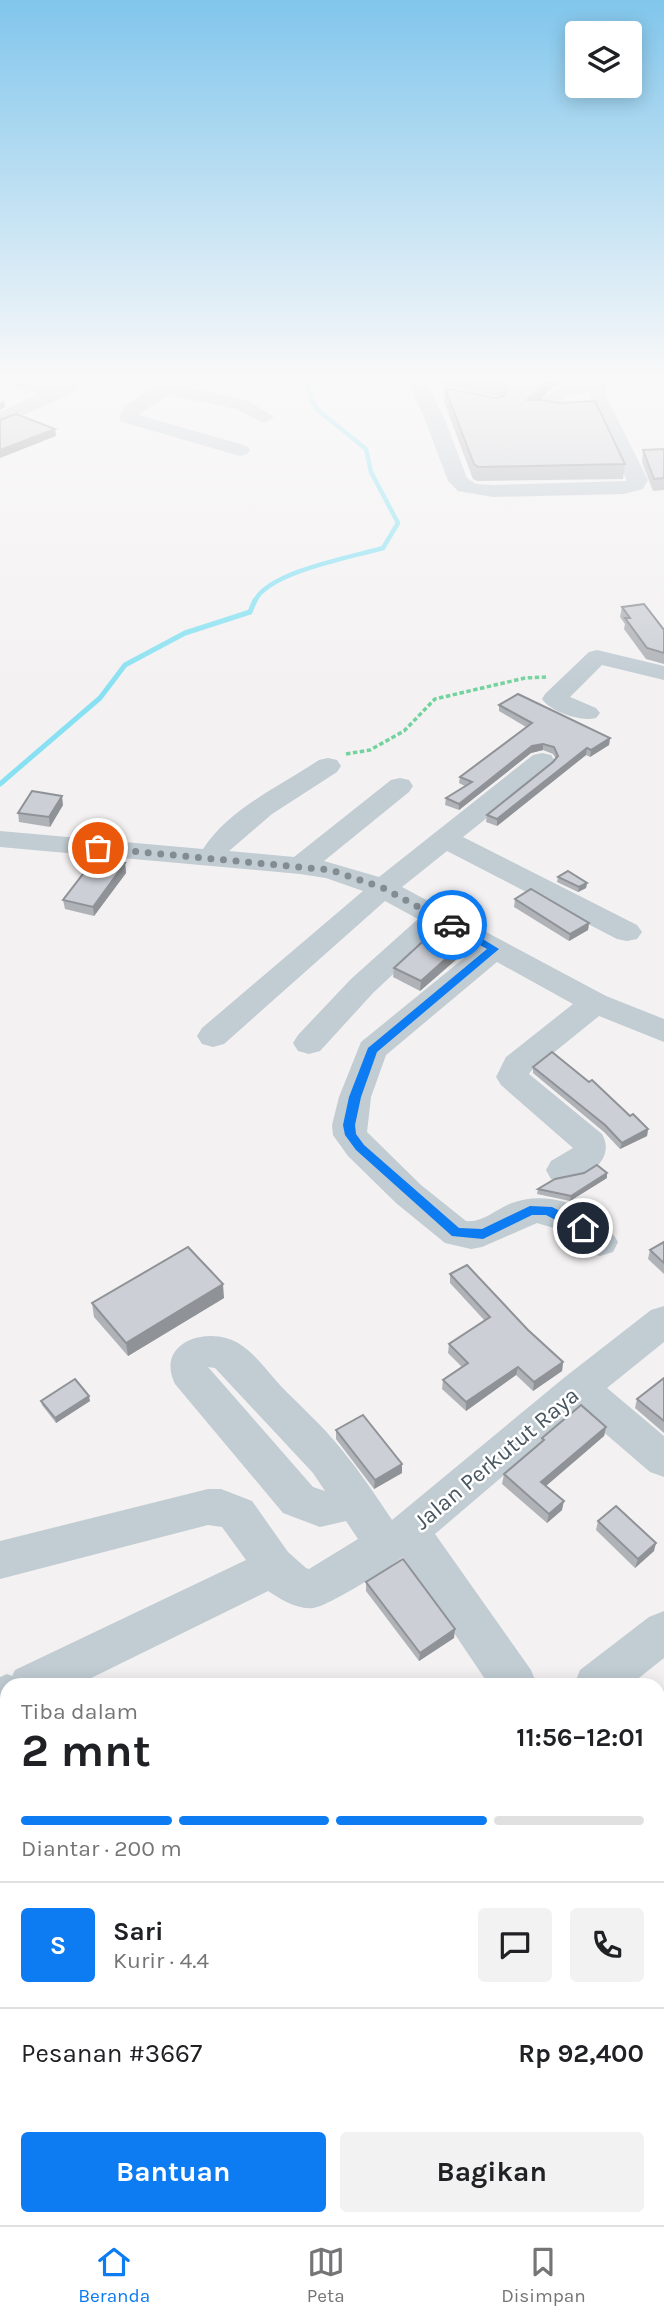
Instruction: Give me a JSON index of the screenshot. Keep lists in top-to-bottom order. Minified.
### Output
{"streets":{"street":["Jalan Perkutut Raya"]},"page":{"heading":["2 mnt","Tiba dalam","11:56–12:01"],"panel":["Sari","Kurir · 4.4","Pesanan #3667","Rp 92,400"],"bar":"Diantar · 200 m","round":"S","buttons":["Bantuan","Bagikan"],"tabs":["Beranda","Peta","Disimpan"]}}
